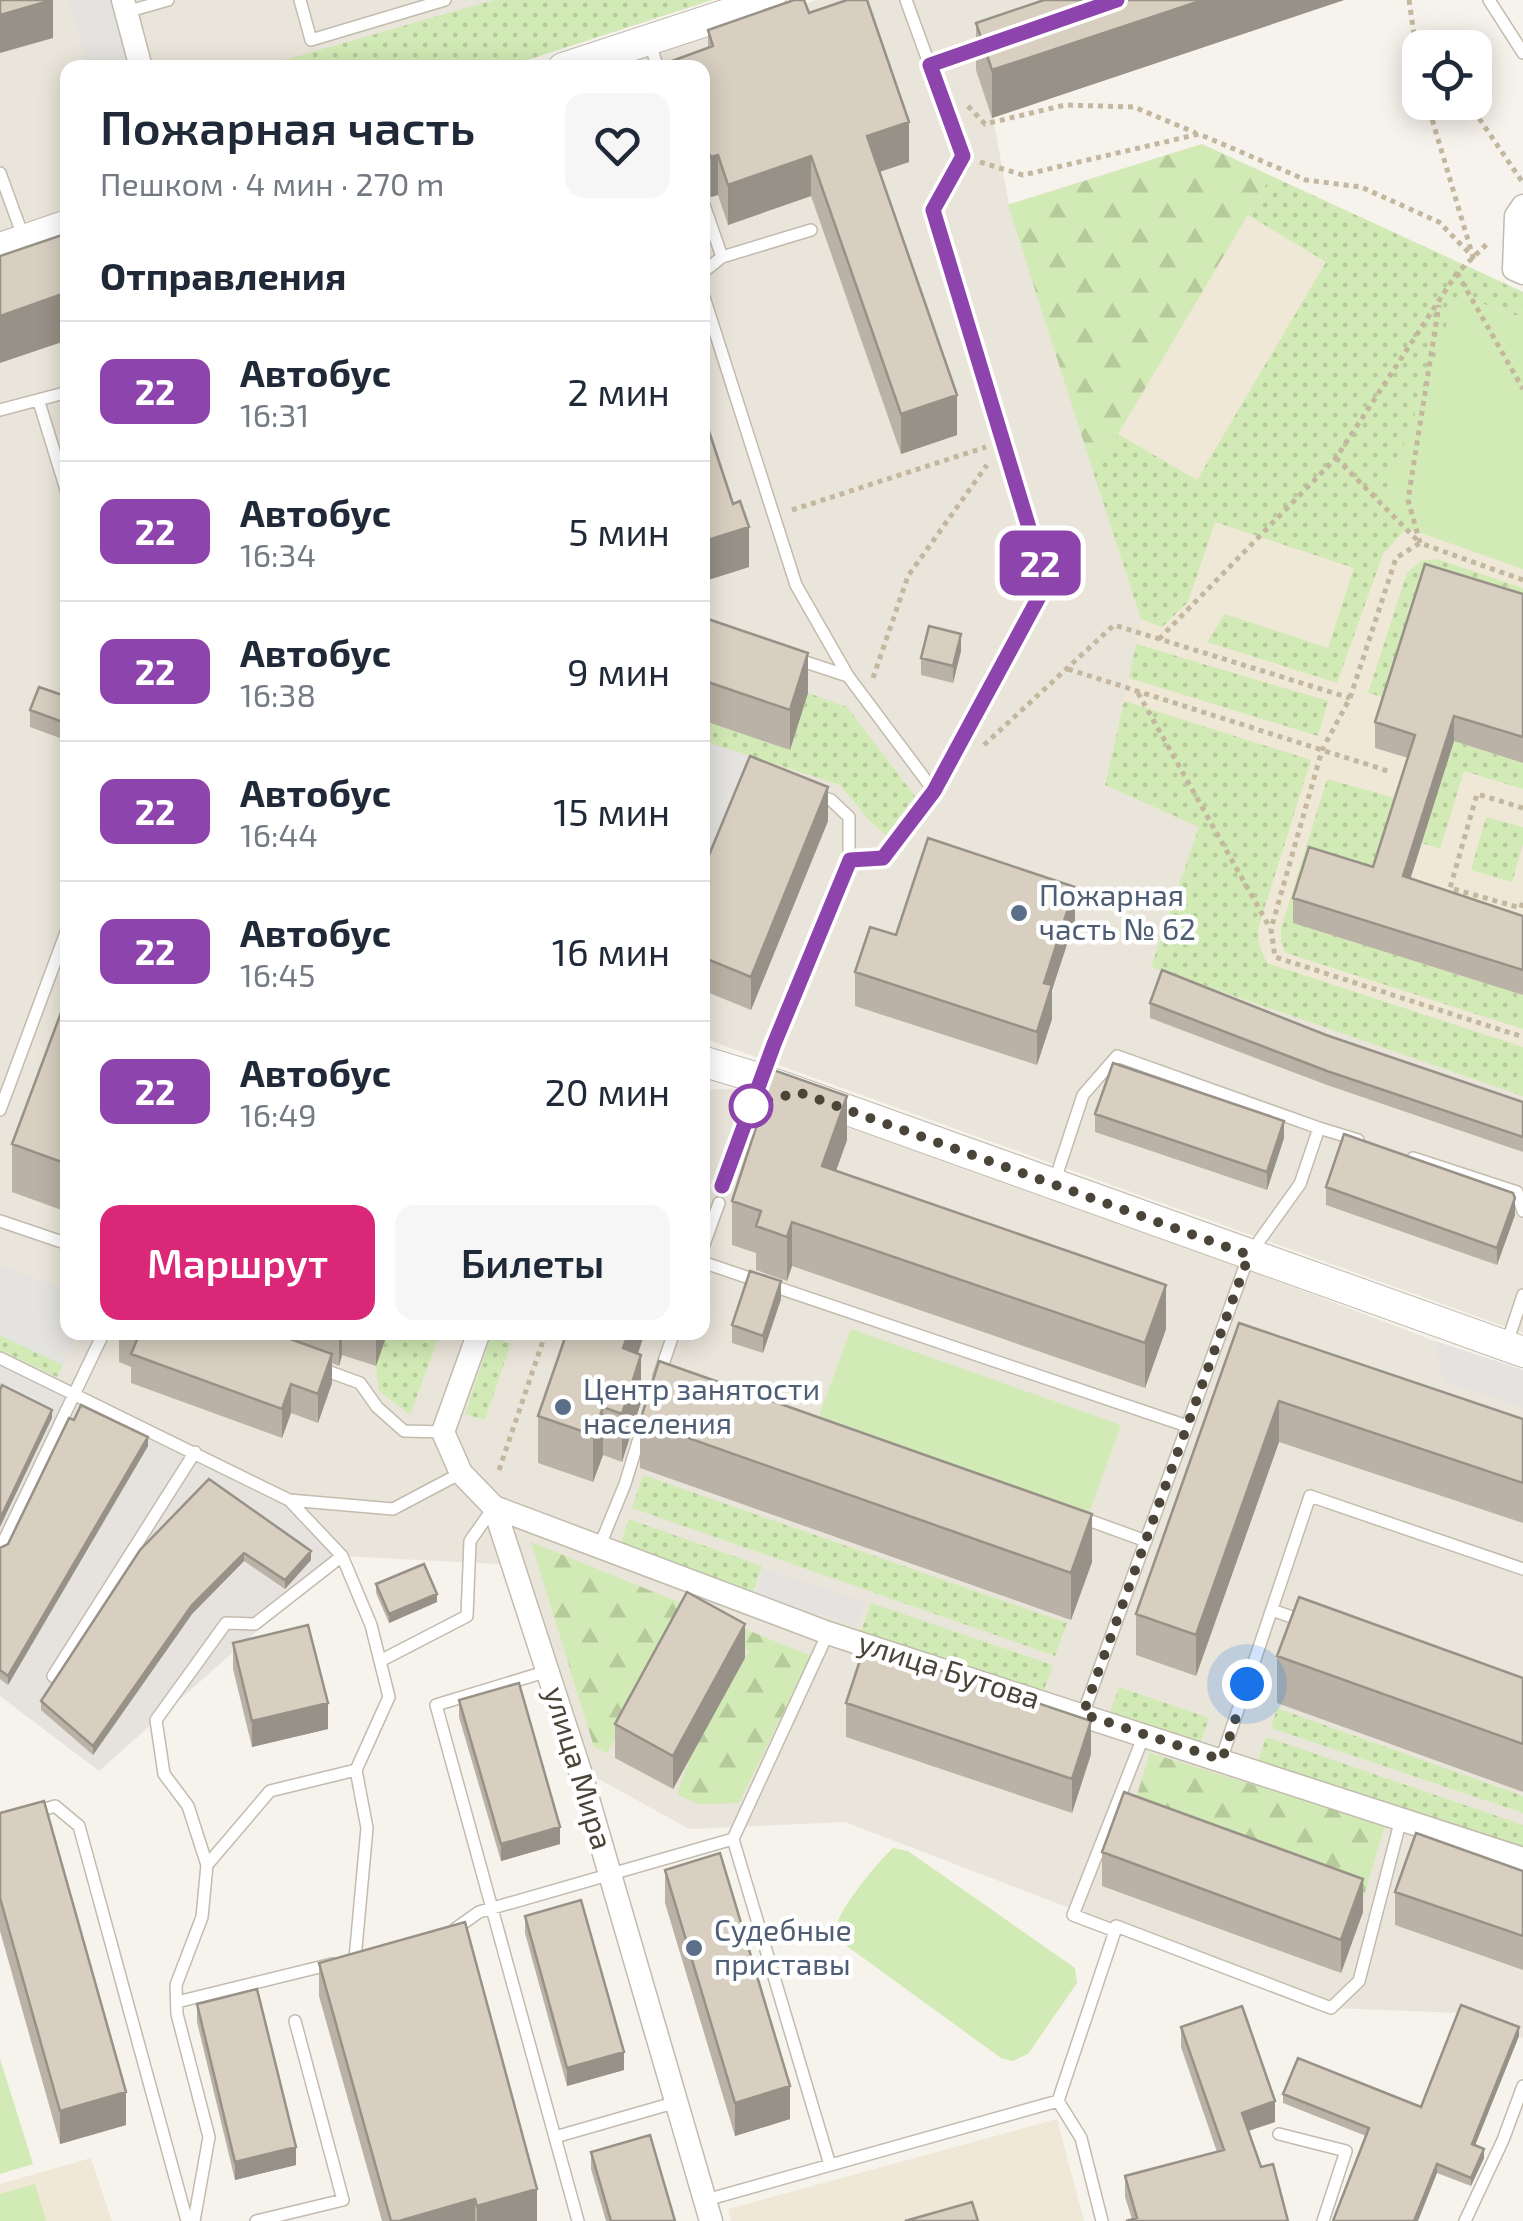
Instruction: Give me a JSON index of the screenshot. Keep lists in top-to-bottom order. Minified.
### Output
{"streets":{"street":["улица Бутова","улица Мира"]},"crossings":[["улица Бутова","улица Мира"]],"places":["Пожарная часть № 62","Центр занятости населения","Судебные приставы"],"lines":["bus line 22"],"page":{"on_map":"22","heading":[["Пожарная часть","Пешком · 4 мин · 270 m"],"Отправления"],"list":[{"mark":"22","name":"Автобус","note":"16:31","value":"2 мин"},{"mark":"22","name":"Автобус","note":"16:34","value":"5 мин"},{"mark":"22","name":"Автобус","note":"16:38","value":"9 мин"},{"mark":"22","name":"Автобус","note":"16:44","value":"15 мин"},{"mark":"22","name":"Автобус","note":"16:45","value":"16 мин"},{"mark":"22","name":"Автобус","note":"16:49","value":"20 мин"}],"buttons":["Маршрут","Билеты"]}}
